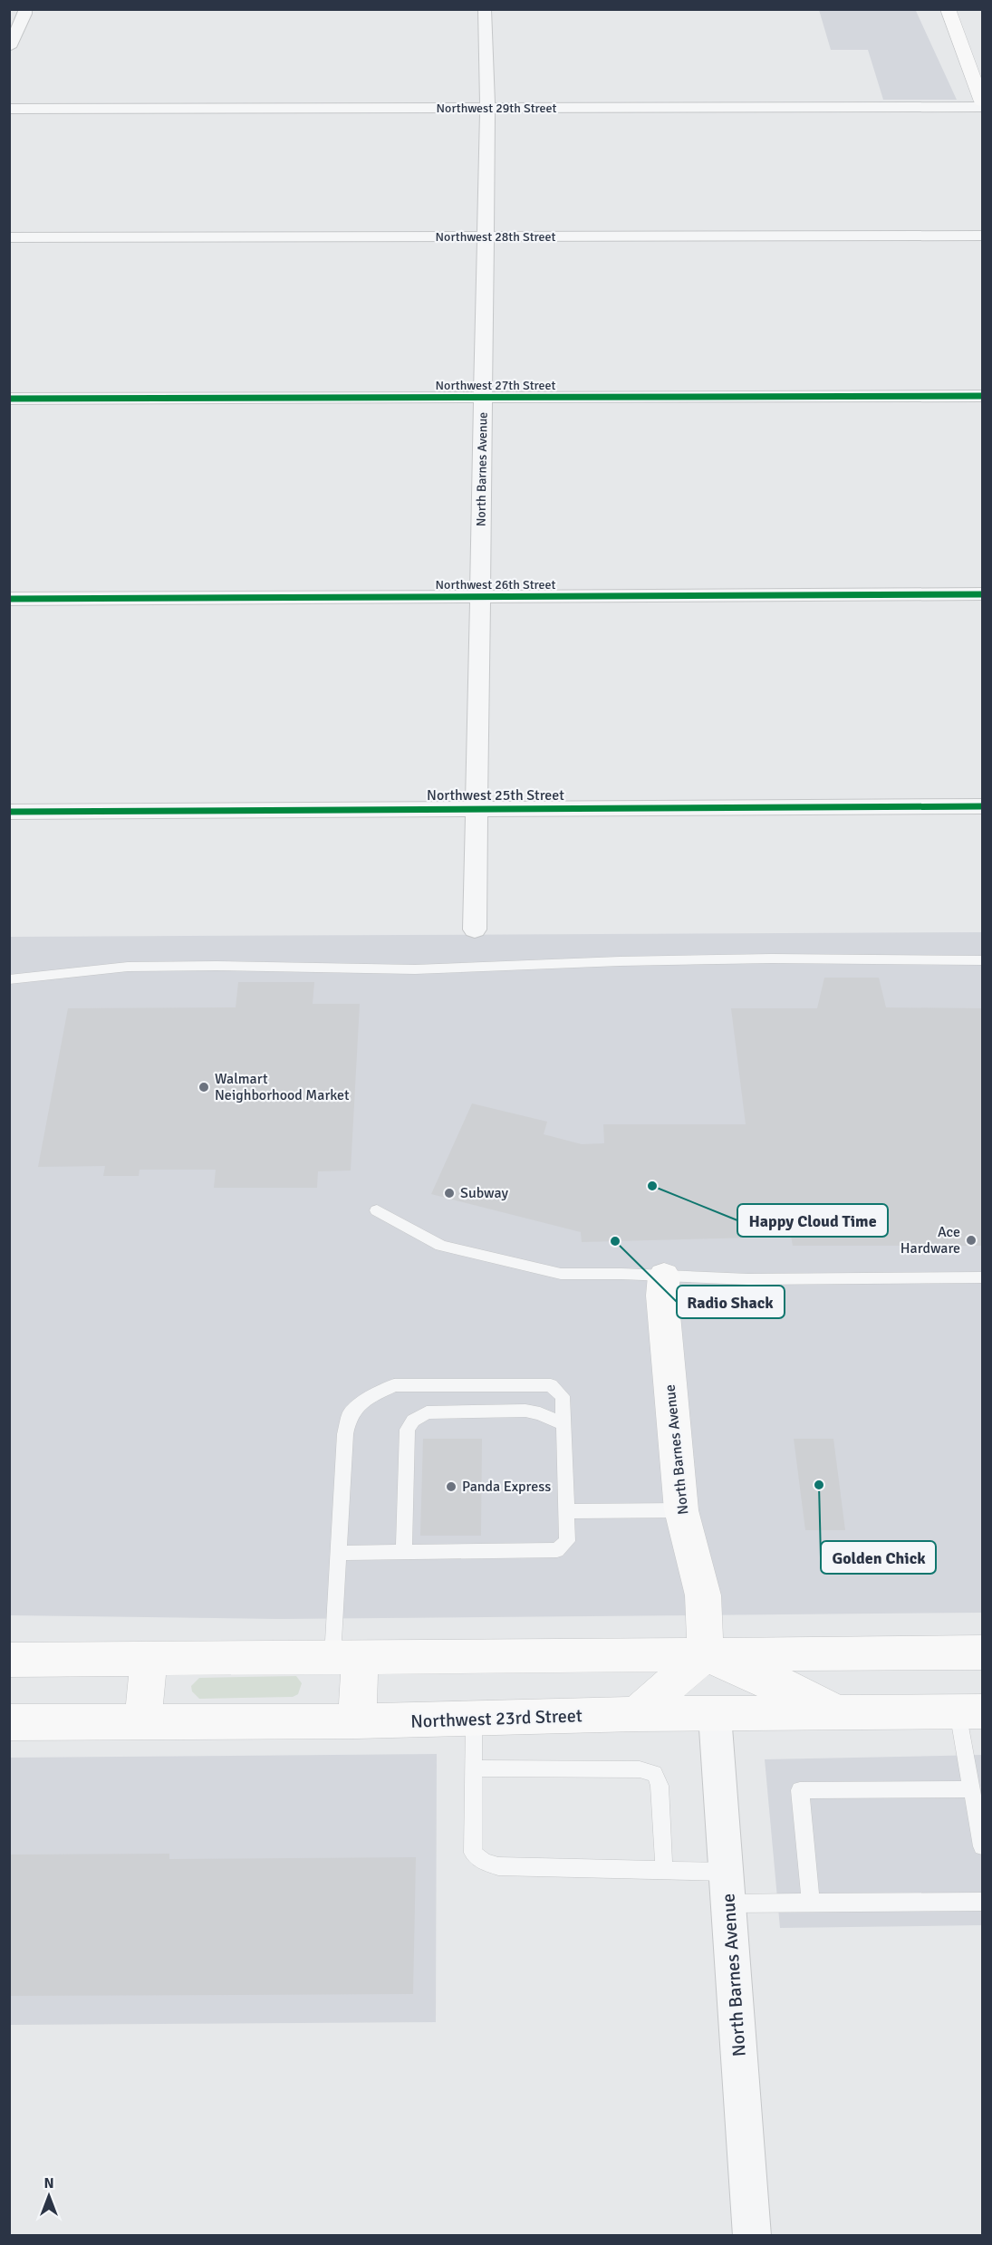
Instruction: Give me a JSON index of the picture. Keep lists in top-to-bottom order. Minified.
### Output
{"streets":{"main road":["North Barnes Avenue","Northwest 23rd Street"],"street":["Northwest 29th Street","Northwest 28th Street","Northwest 27th Street","Northwest 26th Street","Northwest 25th Street"]},"crossings":[["Northwest 29th Street","North Barnes Avenue"],["Northwest 28th Street","North Barnes Avenue"],["Northwest 27th Street","North Barnes Avenue"],["North Barnes Avenue","Northwest 26th Street"],["North Barnes Avenue","Northwest 25th Street"],["North Barnes Avenue","Northwest 23rd Street"]],"places":["Walmart Neighborhood Market","Happy Cloud Time","Subway","Ace Hardware","Radio Shack","Golden Chick","Panda Express"],"north":"top"}
